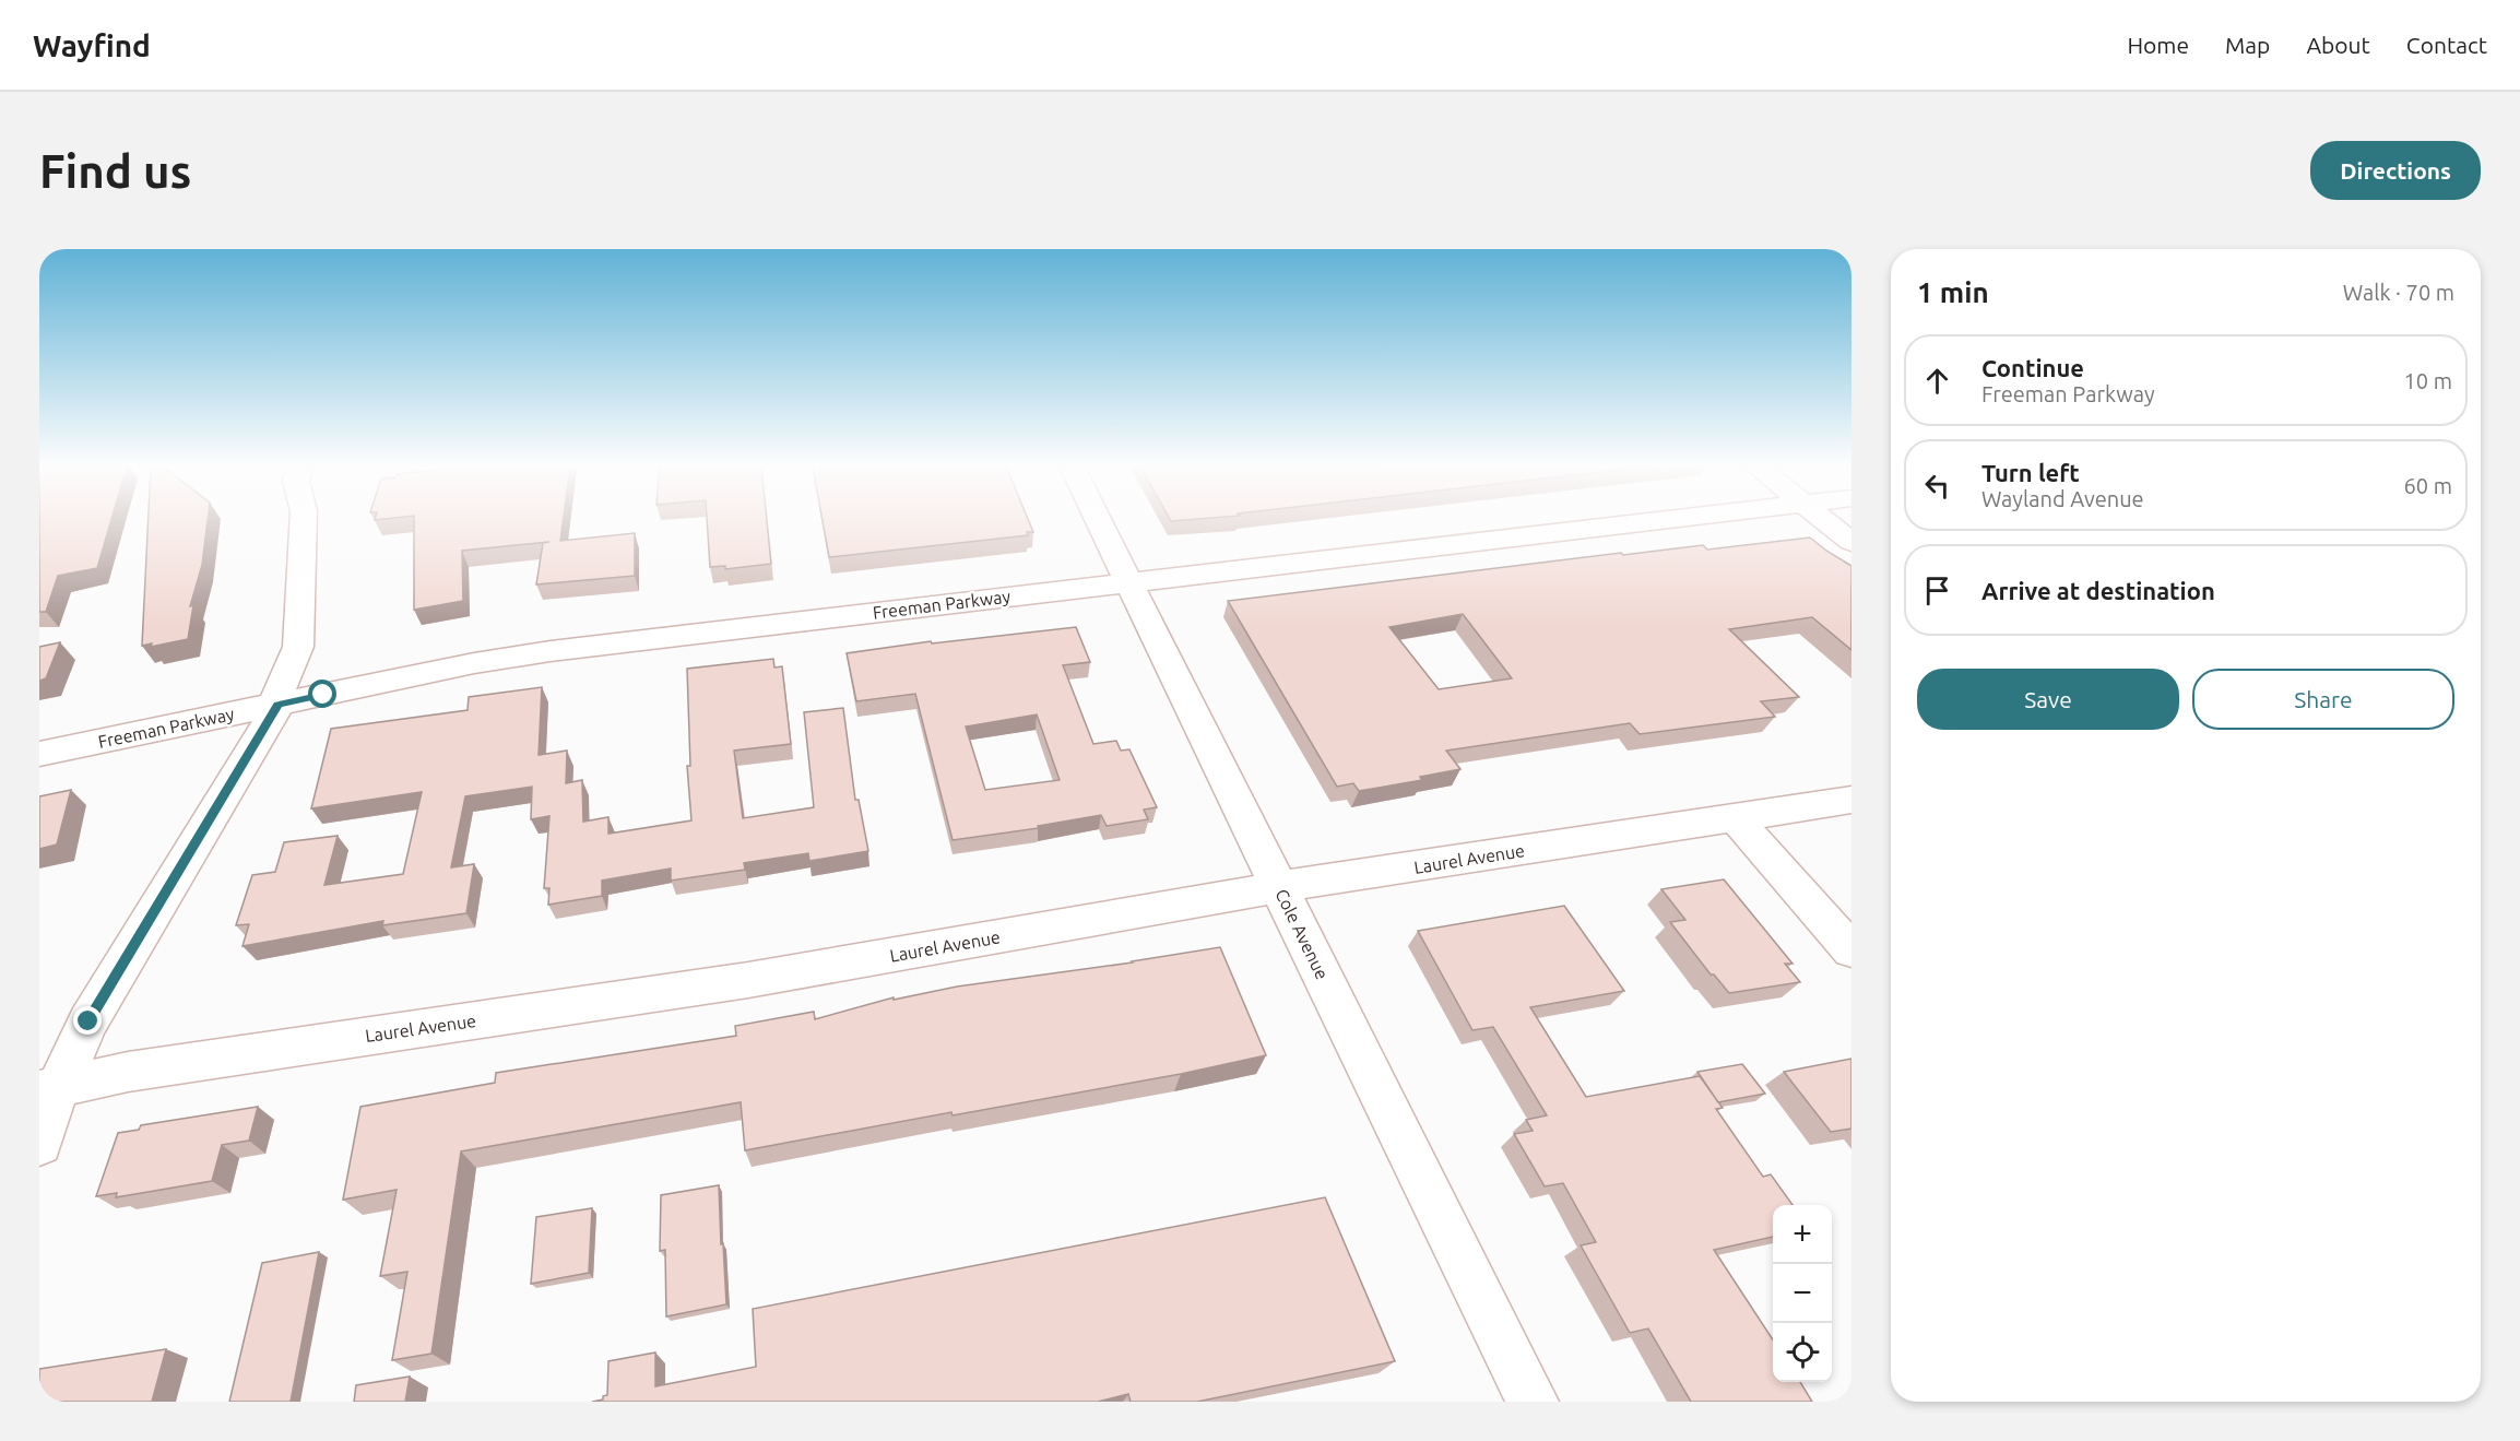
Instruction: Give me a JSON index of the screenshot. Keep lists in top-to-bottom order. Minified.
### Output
{"streets":{"street":["Freeman Parkway","Laurel Avenue","Cole Avenue"]},"crossings":[["Freeman Parkway","Cole Avenue"],["Laurel Avenue","Cole Avenue"]],"page":{"header":"Wayfind","nav":["Home","Map","About","Contact"],"buttons":["Directions",["Save","Share"]],"title":"Find us","heading":["1 min","Walk · 70 m"],"list":[["Continue","Freeman Parkway","10 m"],["Turn left","Wayland Avenue","60 m"],"Arrive at destination"],"map_buttons":["+","−"]}}
